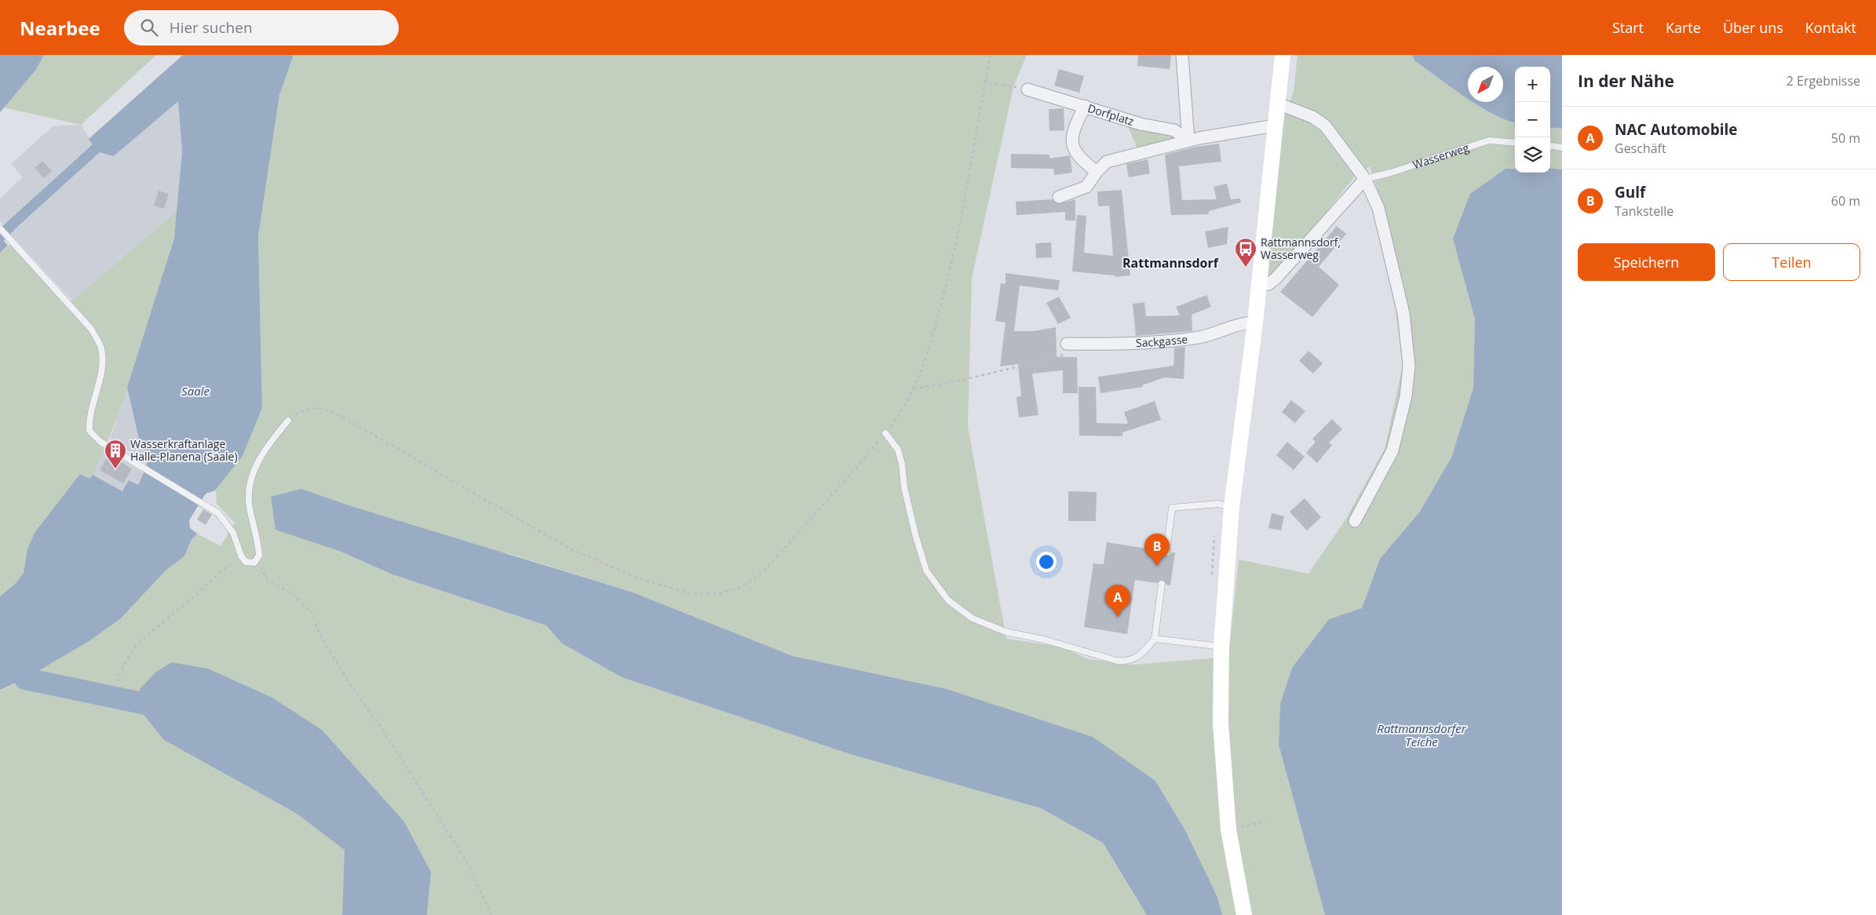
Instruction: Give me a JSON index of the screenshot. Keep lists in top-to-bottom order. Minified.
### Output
{"streets":{"street":["Dorfplatz","Sackgasse"],"lane":["Wasserweg"]},"districts":["Rattmannsdorf"],"water":["Saale","Rattmannsdorfer Teiche"],"places":{"bus stop":["Rattmannsdorf, Wasserweg"],"building":["Wasserkraftanlage Halle-Planena (Saale)"]},"north":"bottom left","page":{"header":"Nearbee","search":"Hier suchen","nav":["Start","Karte","Über uns","Kontakt"],"heading":["In der Nähe","2 Ergebnisse"],"map_buttons":["+","−"],"list":[{"mark":"A","name":"NAC Automobile","note":"Geschäft","value":"50 m"},{"mark":"B","name":"Gulf","note":"Tankstelle","value":"60 m"}],"buttons":["Speichern","Teilen"],"pins":["B","A"]}}
